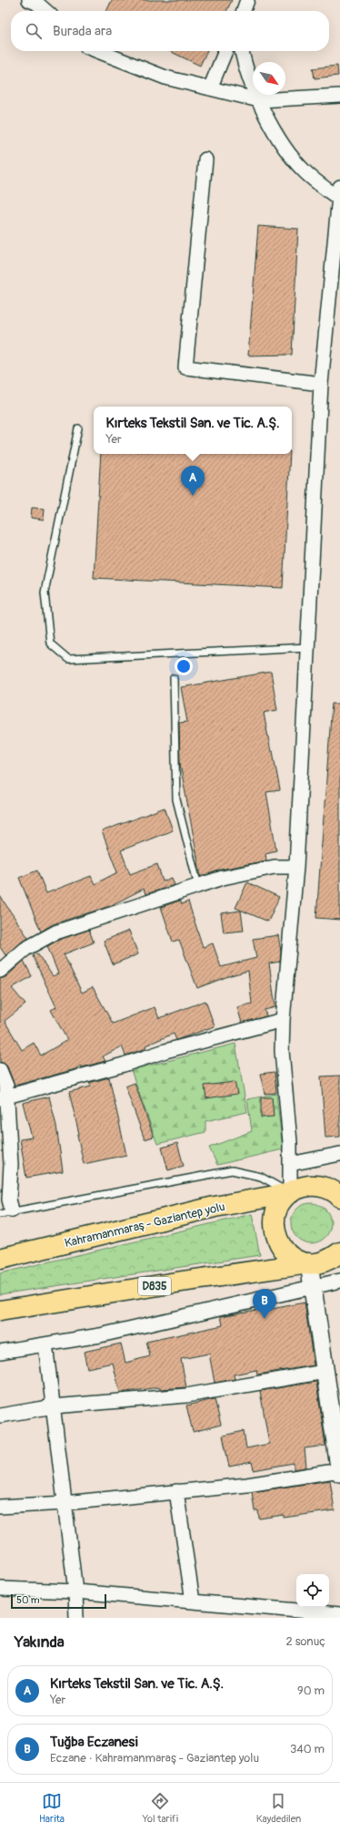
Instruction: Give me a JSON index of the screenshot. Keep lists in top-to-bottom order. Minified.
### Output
{"streets":{"highway":["Kahramanmaraş - Gaziantep yolu","D835"]},"scale_bar":"50 m","north":"bottom right","page":{"search":"Burada ara","popup":["Kırteks Tekstil San. ve Tic. A.Ş.","Yer"],"pins":["A","B"],"scale":"50 m","heading":["Yakında","2 sonuç"],"list":[{"mark":"A","name":"Kırteks Tekstil San. ve Tic. A.Ş.","note":"Yer","value":"90 m"},{"mark":"B","name":"Tuğba Eczanesi","note":"Eczane · Kahramanmaraş - Gaziantep yolu","value":"340 m"}],"nav":["Harita","Yol tarifi","Kaydedilen"]}}
